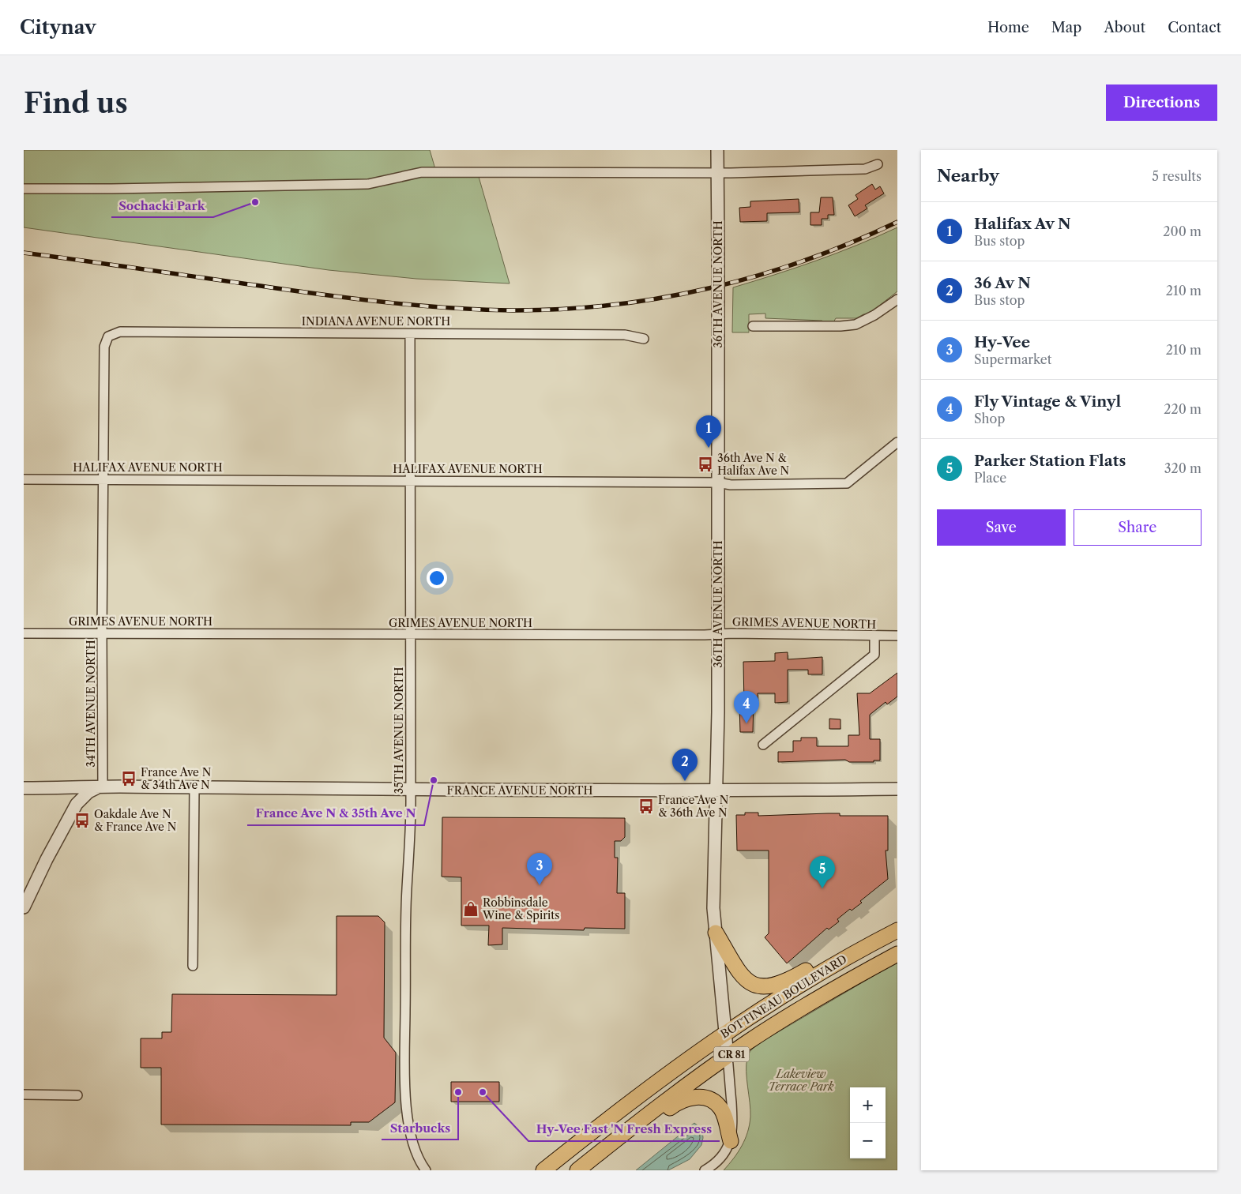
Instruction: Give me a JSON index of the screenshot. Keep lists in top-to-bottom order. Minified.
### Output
{"streets":{"main road":["BOTTINEAU BOULEVARD","CR 81"],"street":["36TH AVENUE NORTH","INDIANA AVENUE NORTH","HALIFAX AVENUE NORTH","GRIMES AVENUE NORTH","34TH AVENUE NORTH","35TH AVENUE NORTH","FRANCE AVENUE NORTH"]},"crossings":[["36TH AVENUE NORTH","HALIFAX AVENUE NORTH"],["36TH AVENUE NORTH","GRIMES AVENUE NORTH"],["36TH AVENUE NORTH","FRANCE AVENUE NORTH"],["36TH AVENUE NORTH","BOTTINEAU BOULEVARD"],["INDIANA AVENUE NORTH","34TH AVENUE NORTH"],["INDIANA AVENUE NORTH","35TH AVENUE NORTH"],["HALIFAX AVENUE NORTH","34TH AVENUE NORTH"],["HALIFAX AVENUE NORTH","35TH AVENUE NORTH"],["GRIMES AVENUE NORTH","34TH AVENUE NORTH"],["GRIMES AVENUE NORTH","35TH AVENUE NORTH"],["34TH AVENUE NORTH","FRANCE AVENUE NORTH"],["35TH AVENUE NORTH","FRANCE AVENUE NORTH"]],"parks":["Lakeview Terrace Park"],"places":{"other":["Sochacki Park","France Ave N & 35th Ave N","Starbucks","Hy-Vee Fast 'N Fresh Express"],"bus stop":["36th Ave N & Halifax Ave N","France Ave N & 34th Ave N","France Ave N & 36th Ave N","Oakdale Ave N & France Ave N"],"shop":["Robbinsdale Wine & Spirits"]},"page":{"header":"Citynav","nav":["Home","Map","About","Contact"],"buttons":["Directions",["Save","Share"]],"title":"Find us","heading":["Nearby","5 results"],"list":[{"mark":"1","name":"Halifax Av N","note":"Bus stop","value":"200 m"},{"mark":"2","name":"36 Av N","note":"Bus stop","value":"210 m"},{"mark":"3","name":"Hy-Vee","note":"Supermarket","value":"210 m"},{"mark":"4","name":"Fly Vintage & Vinyl","note":"Shop","value":"220 m"},{"mark":"5","name":"Parker Station Flats","note":"Place","value":"320 m"}],"pins":["1","4","2","3","5"],"map_buttons":["+","−"]}}
